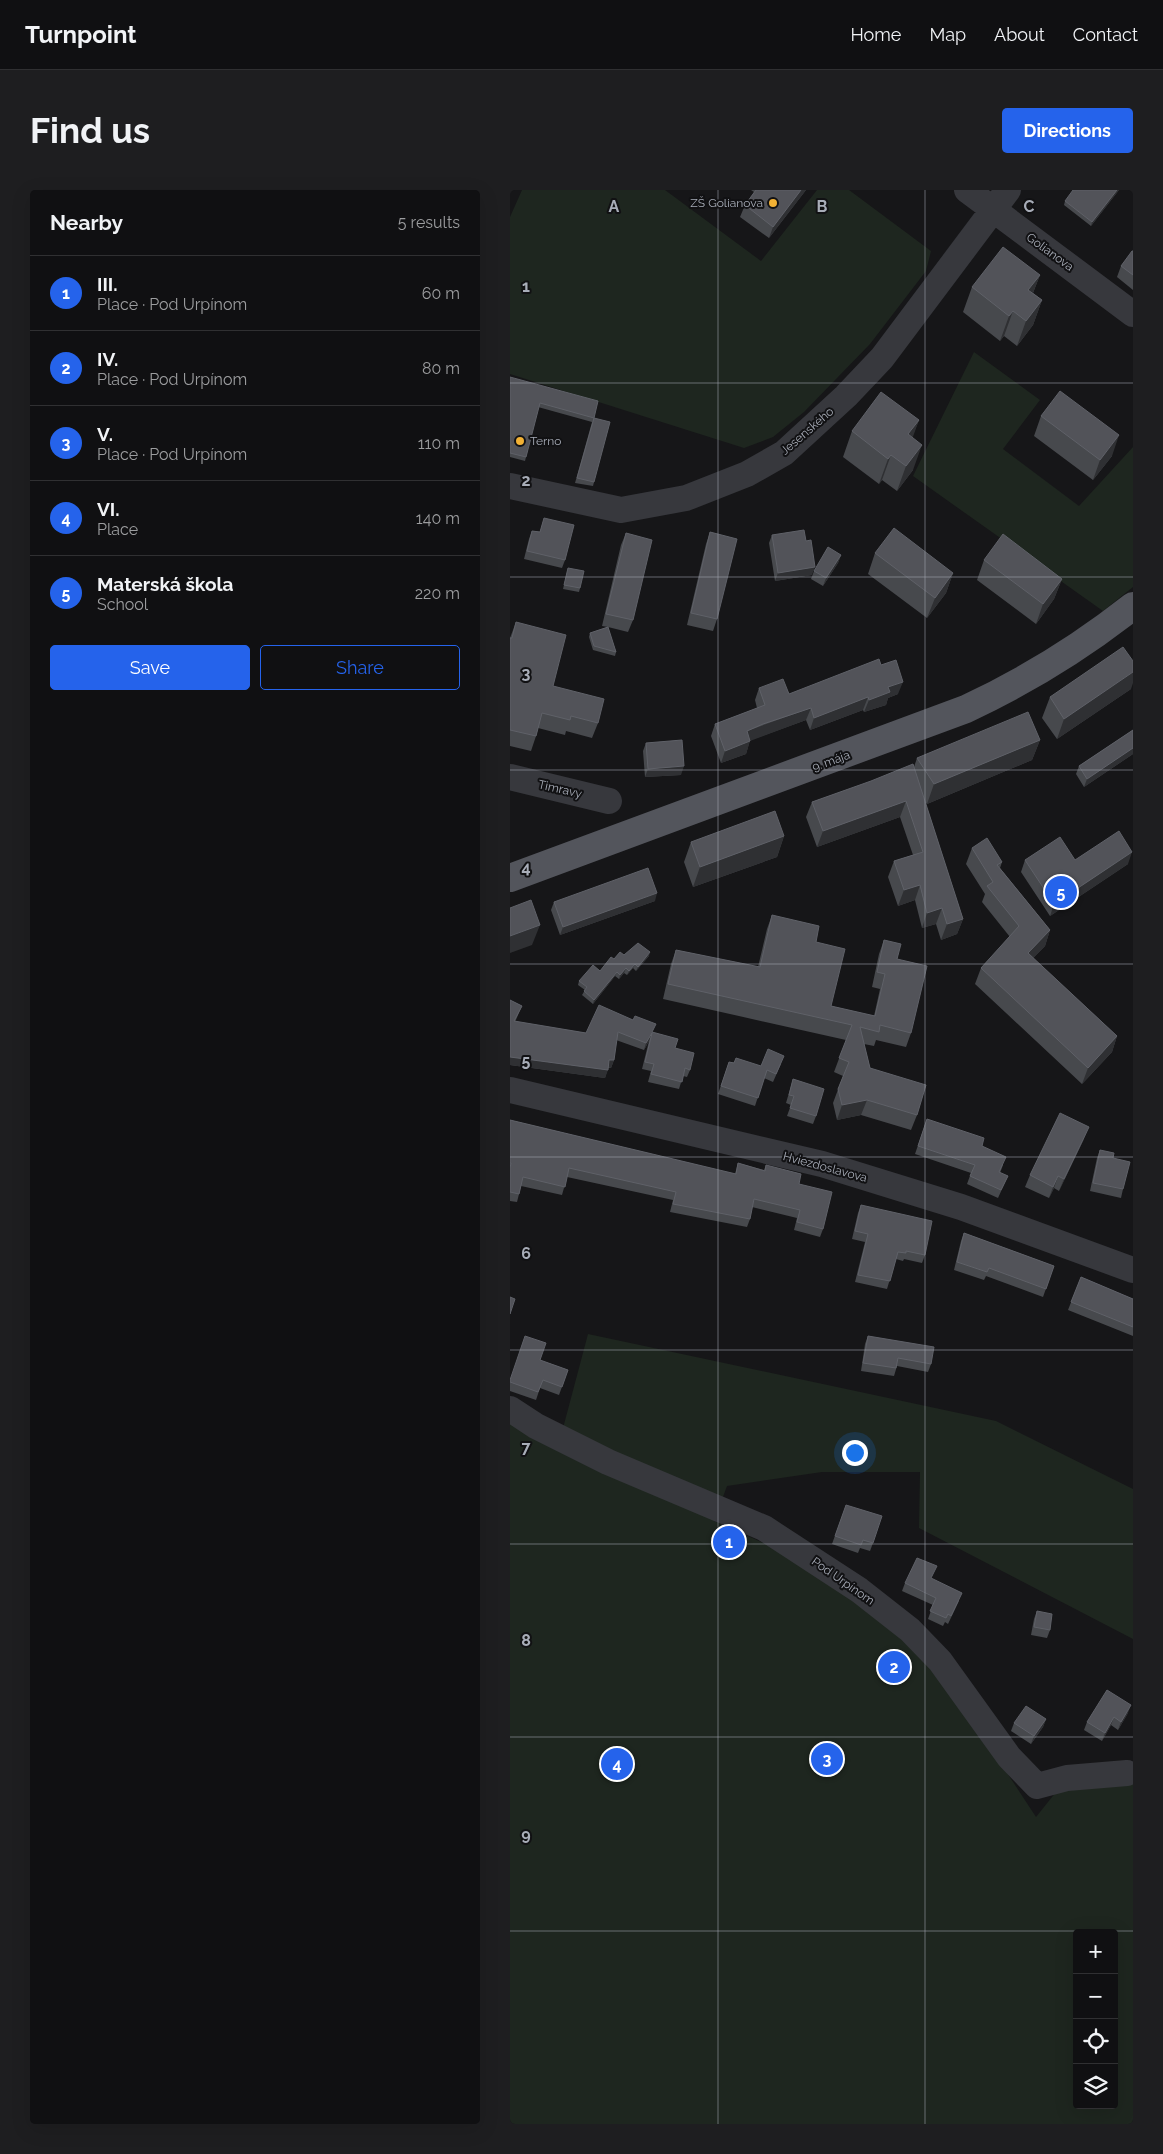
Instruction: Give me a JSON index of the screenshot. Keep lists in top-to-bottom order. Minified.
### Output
{"streets":{"main road":["9. mája"],"street":["Golianova","Jesenského","Timravy","Hviezdoslavova","Pod Urpínom"]},"crossings":[["Golianova","Jesenského"]],"places":["ZŠ Golianova","Terno"],"page":{"header":"Turnpoint","nav":["Home","Map","About","Contact"],"buttons":["Directions",["Save","Share"]],"title":"Find us","heading":["Nearby","5 results"],"list":[{"mark":"1","name":"III.","note":"Place · Pod Urpínom","value":"60 m"},{"mark":"2","name":"IV.","note":"Place · Pod Urpínom","value":"80 m"},{"mark":"3","name":"V.","note":"Place · Pod Urpínom","value":"110 m"},{"mark":"4","name":"VI.","note":"Place","value":"140 m"},{"mark":"5","name":"Materská škola","note":"School","value":"220 m"}],"pins":["5","1","2","3","4"],"map_buttons":["+","−"]},"grid":{"columns":["A","B","C"],"rows":["1","2","3","4","5","6","7","8","9"]}}
